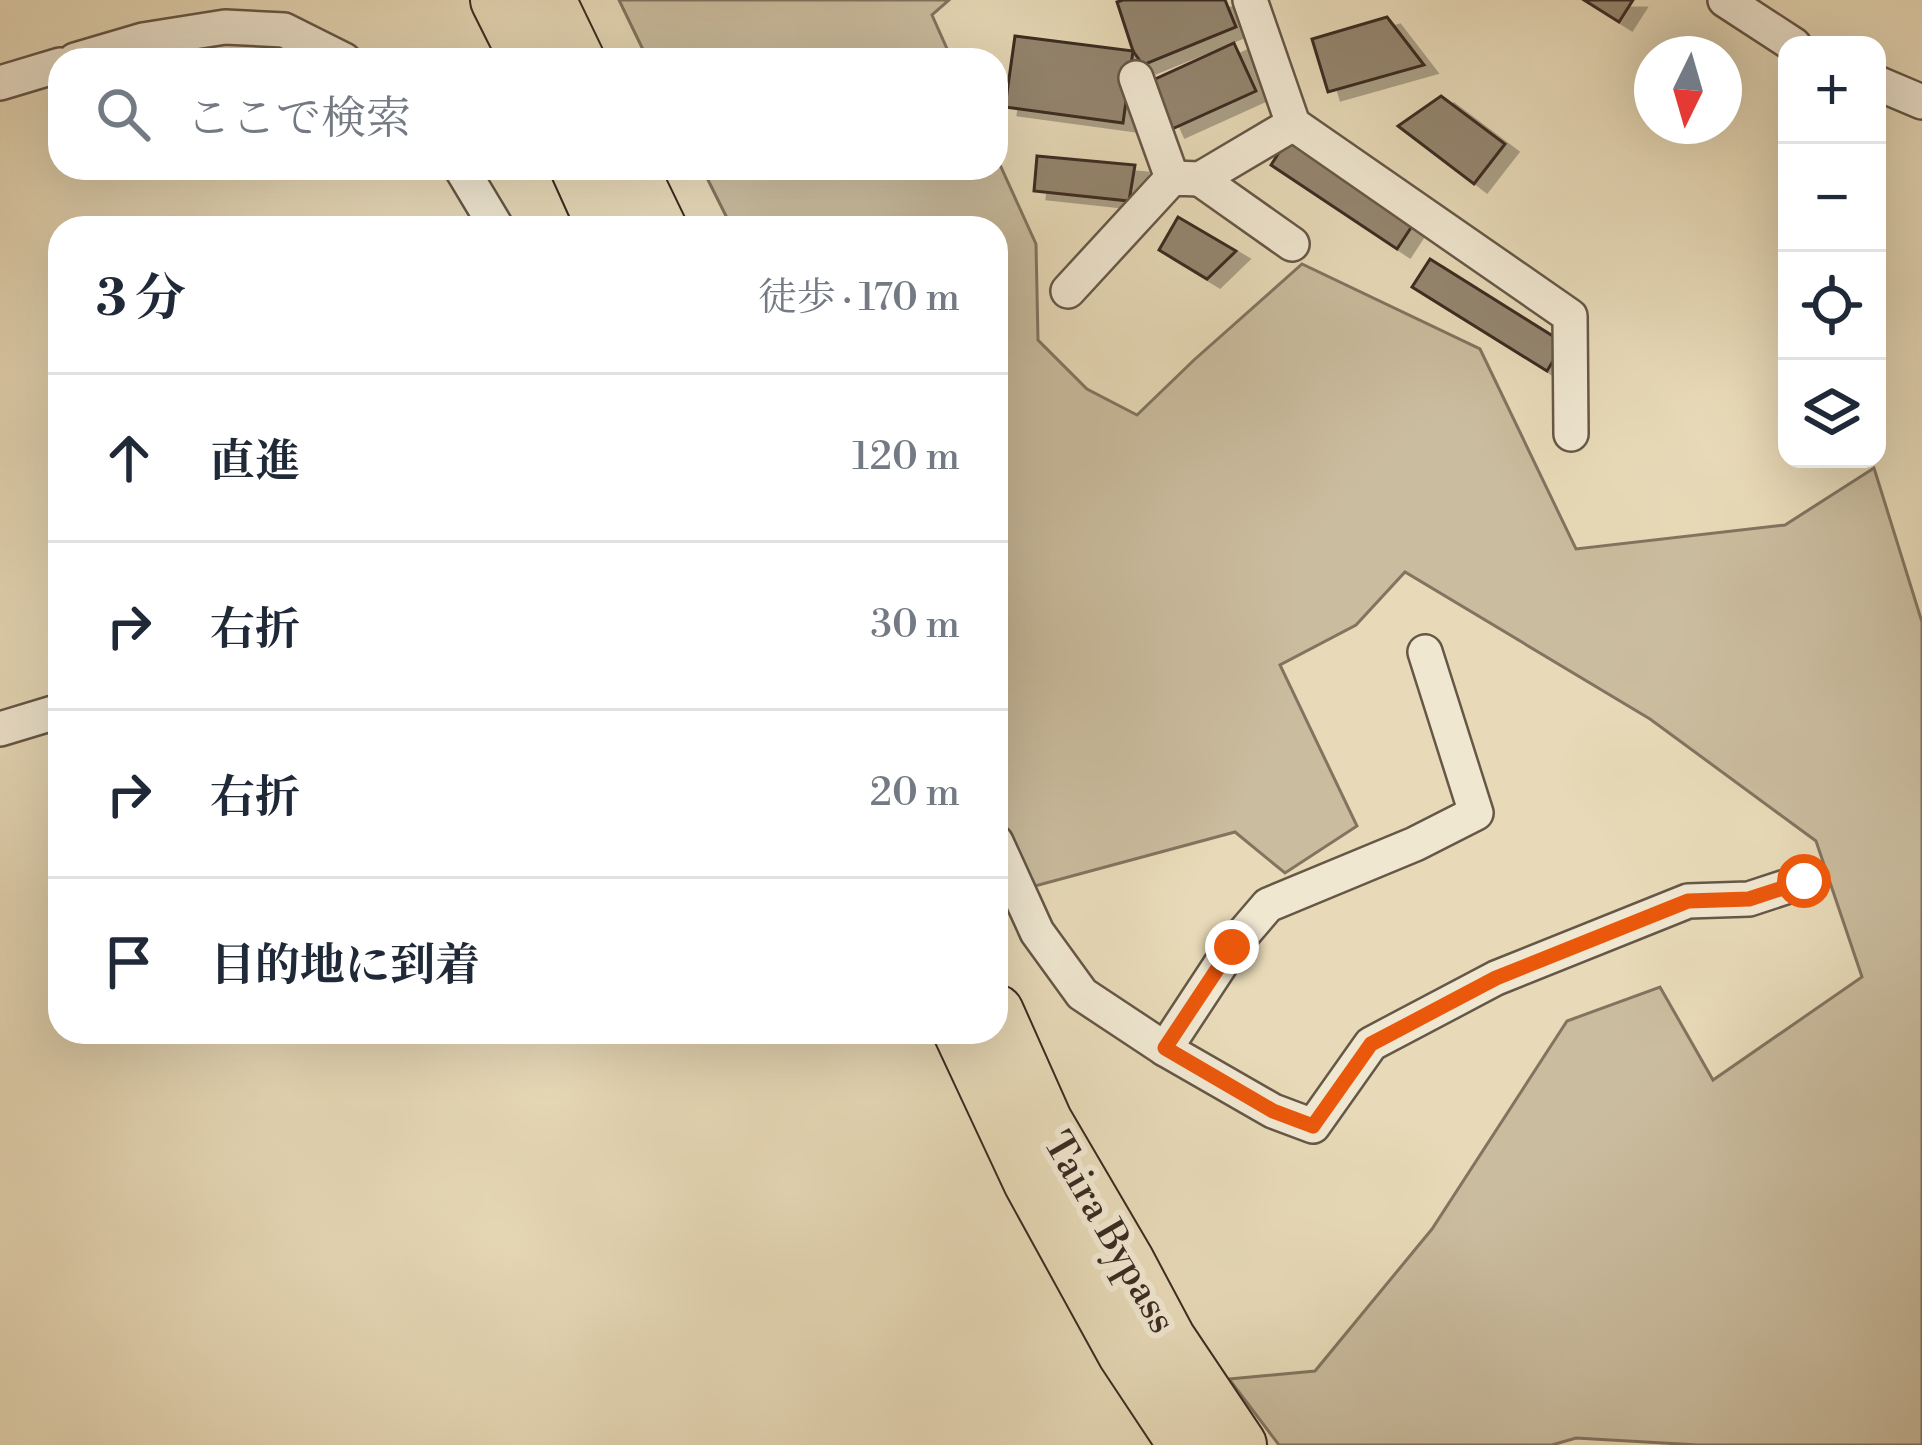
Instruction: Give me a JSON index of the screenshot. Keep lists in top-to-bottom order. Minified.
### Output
{"streets":{"highway":["Taira Bypass"]},"north":"bottom","page":{"map_buttons":["+","−"],"search":"ここで検索","heading":["3 分","徒歩 · 170 m"],"list":[["直進","120 m"],["右折","30 m"],["右折","20 m"],"目的地に到着"]}}
